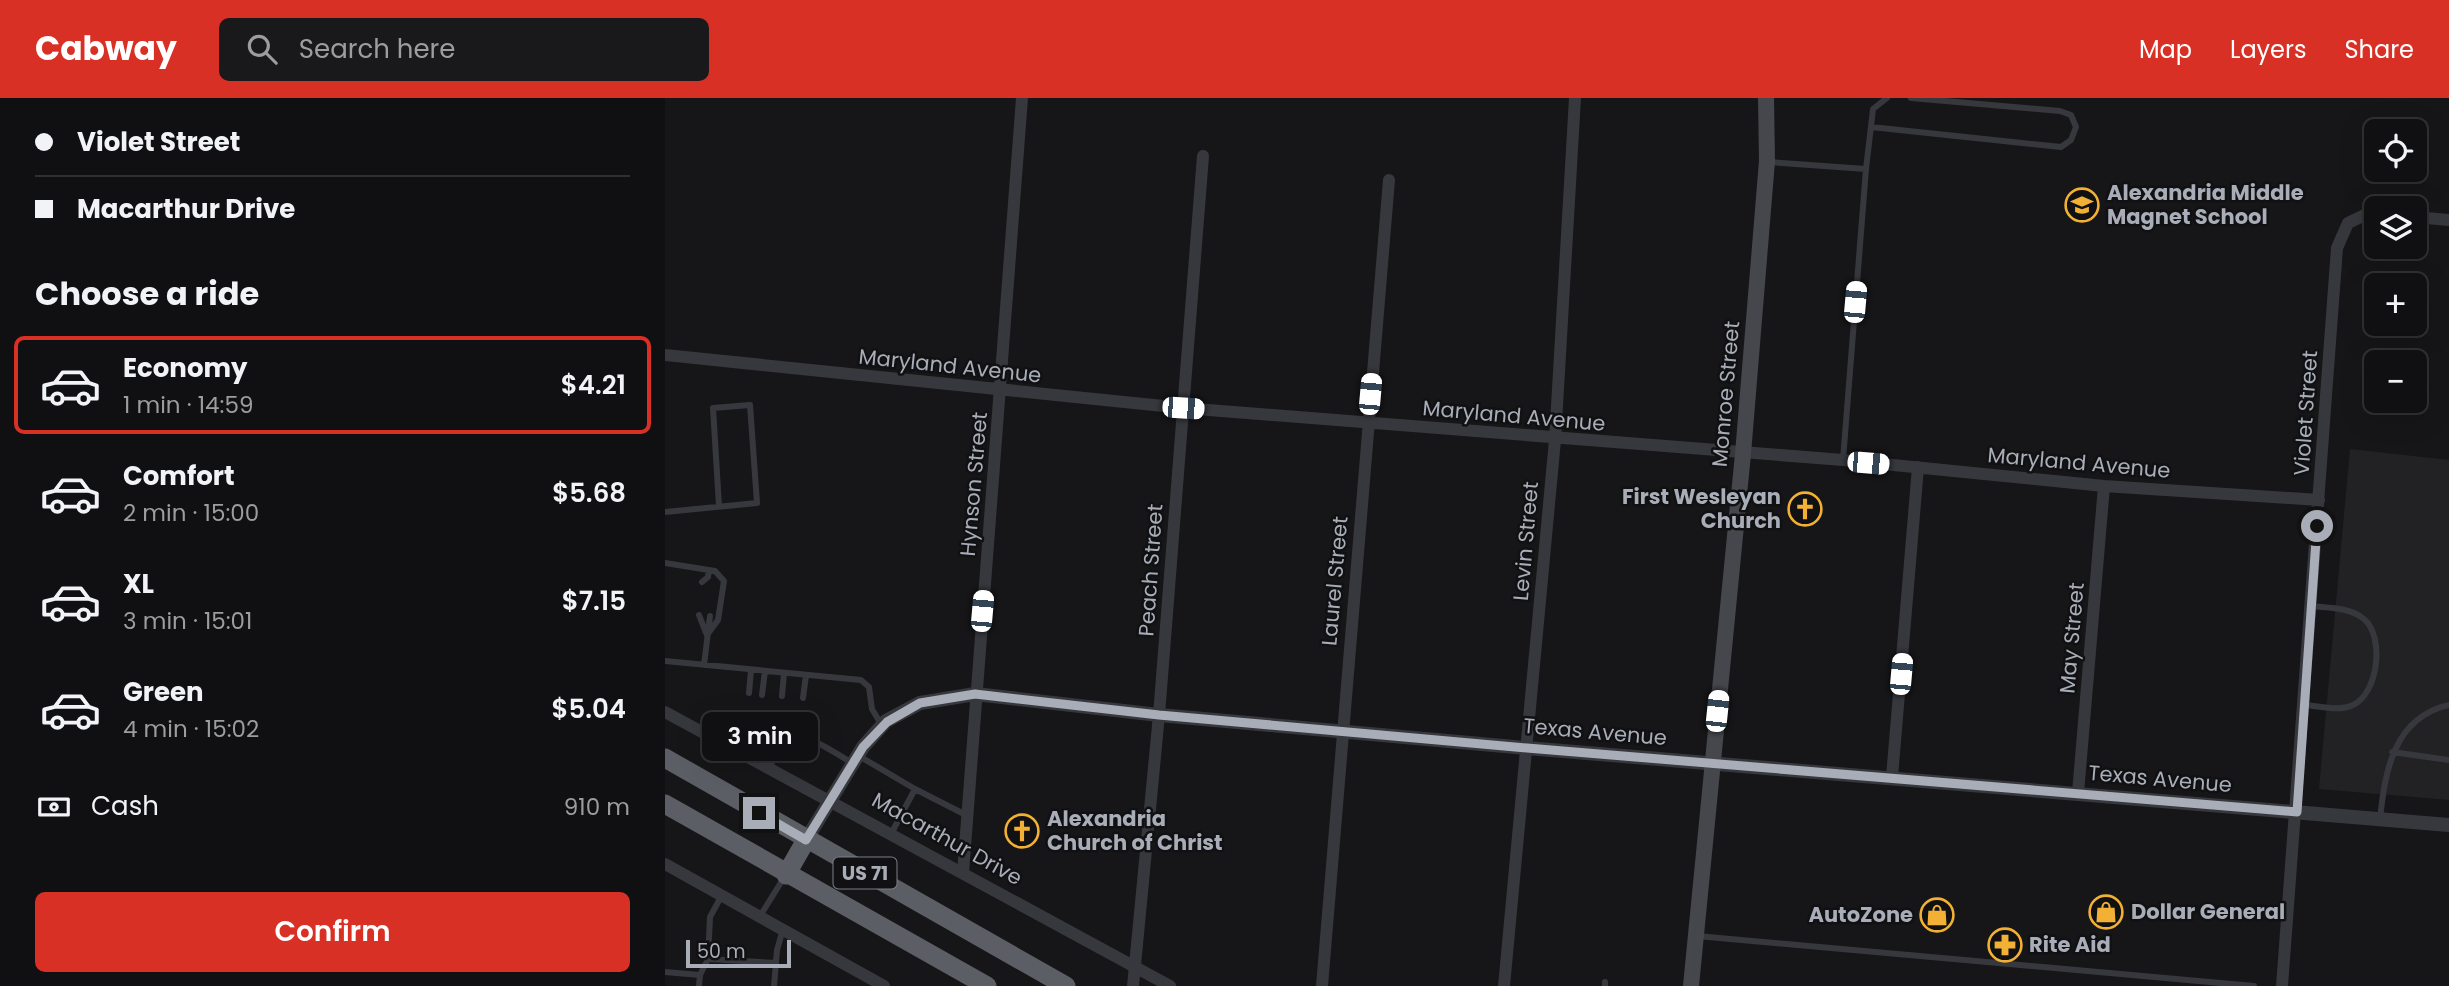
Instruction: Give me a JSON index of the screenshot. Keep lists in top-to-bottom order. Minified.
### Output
{"streets":{"highway":["US 71"],"main road":["Monroe Street"],"street":["Maryland Avenue","Violet Street","Hynson Street","Levin Street","Peach Street","Laurel Street","May Street","Texas Avenue","Macarthur Drive"]},"crossings":[["Maryland Avenue","Monroe Street"],["Maryland Avenue","Violet Street"],["Maryland Avenue","Hynson Street"],["Maryland Avenue","Levin Street"],["Maryland Avenue","Peach Street"],["Maryland Avenue","Laurel Street"],["Maryland Avenue","May Street"],["Monroe Street","Texas Avenue"],["Violet Street","Texas Avenue"],["Hynson Street","Texas Avenue"],["Hynson Street","Macarthur Drive"],["Levin Street","Texas Avenue"],["Peach Street","Texas Avenue"],["Peach Street","Macarthur Drive"],["Laurel Street","Texas Avenue"],["May Street","Texas Avenue"],["Texas Avenue","Macarthur Drive"],["Texas Avenue","US 71"]],"places":{"school or university":["Alexandria Middle Magnet School"],"church":["First Wesleyan Church","Alexandria Church of Christ"],"shop":["Dollar General","AutoZone"],"pharmacy":["Rite Aid"]},"scale_bar":"50 m","page":{"header":"Cabway","search":"Search here","nav":["Map","Layers","Share"],"banner":["Violet Street","Macarthur Drive"],"map_buttons":["+","−"],"heading":"Choose a ride","list":[{"name":"Economy","note":"1 min · 14:59","value":"$4.21"},{"name":"Comfort","note":"2 min · 15:00","value":"$5.68"},{"name":"XL","note":"3 min · 15:01","value":"$7.15"},{"name":"Green","note":"4 min · 15:02","value":"$5.04"}],"bubble":"3 min","pay":["Cash","910 m"],"buttons":"Confirm","scale":"50 m"}}
